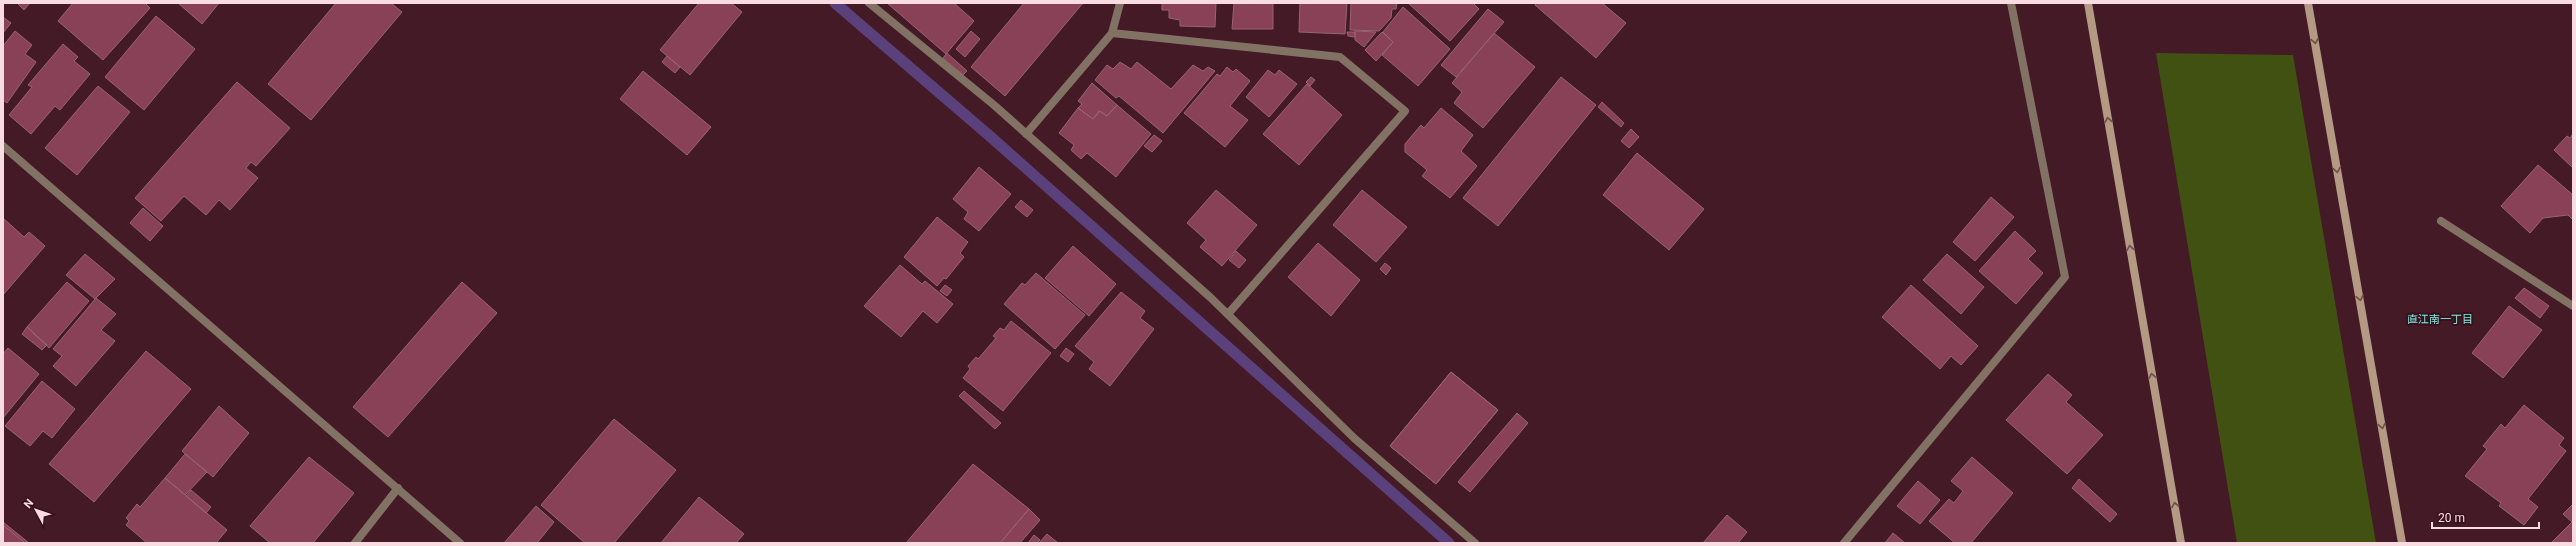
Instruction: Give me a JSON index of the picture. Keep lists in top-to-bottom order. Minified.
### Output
{"districts":["直江南一丁目"],"scale_bar":"20 m","north":"top left"}
